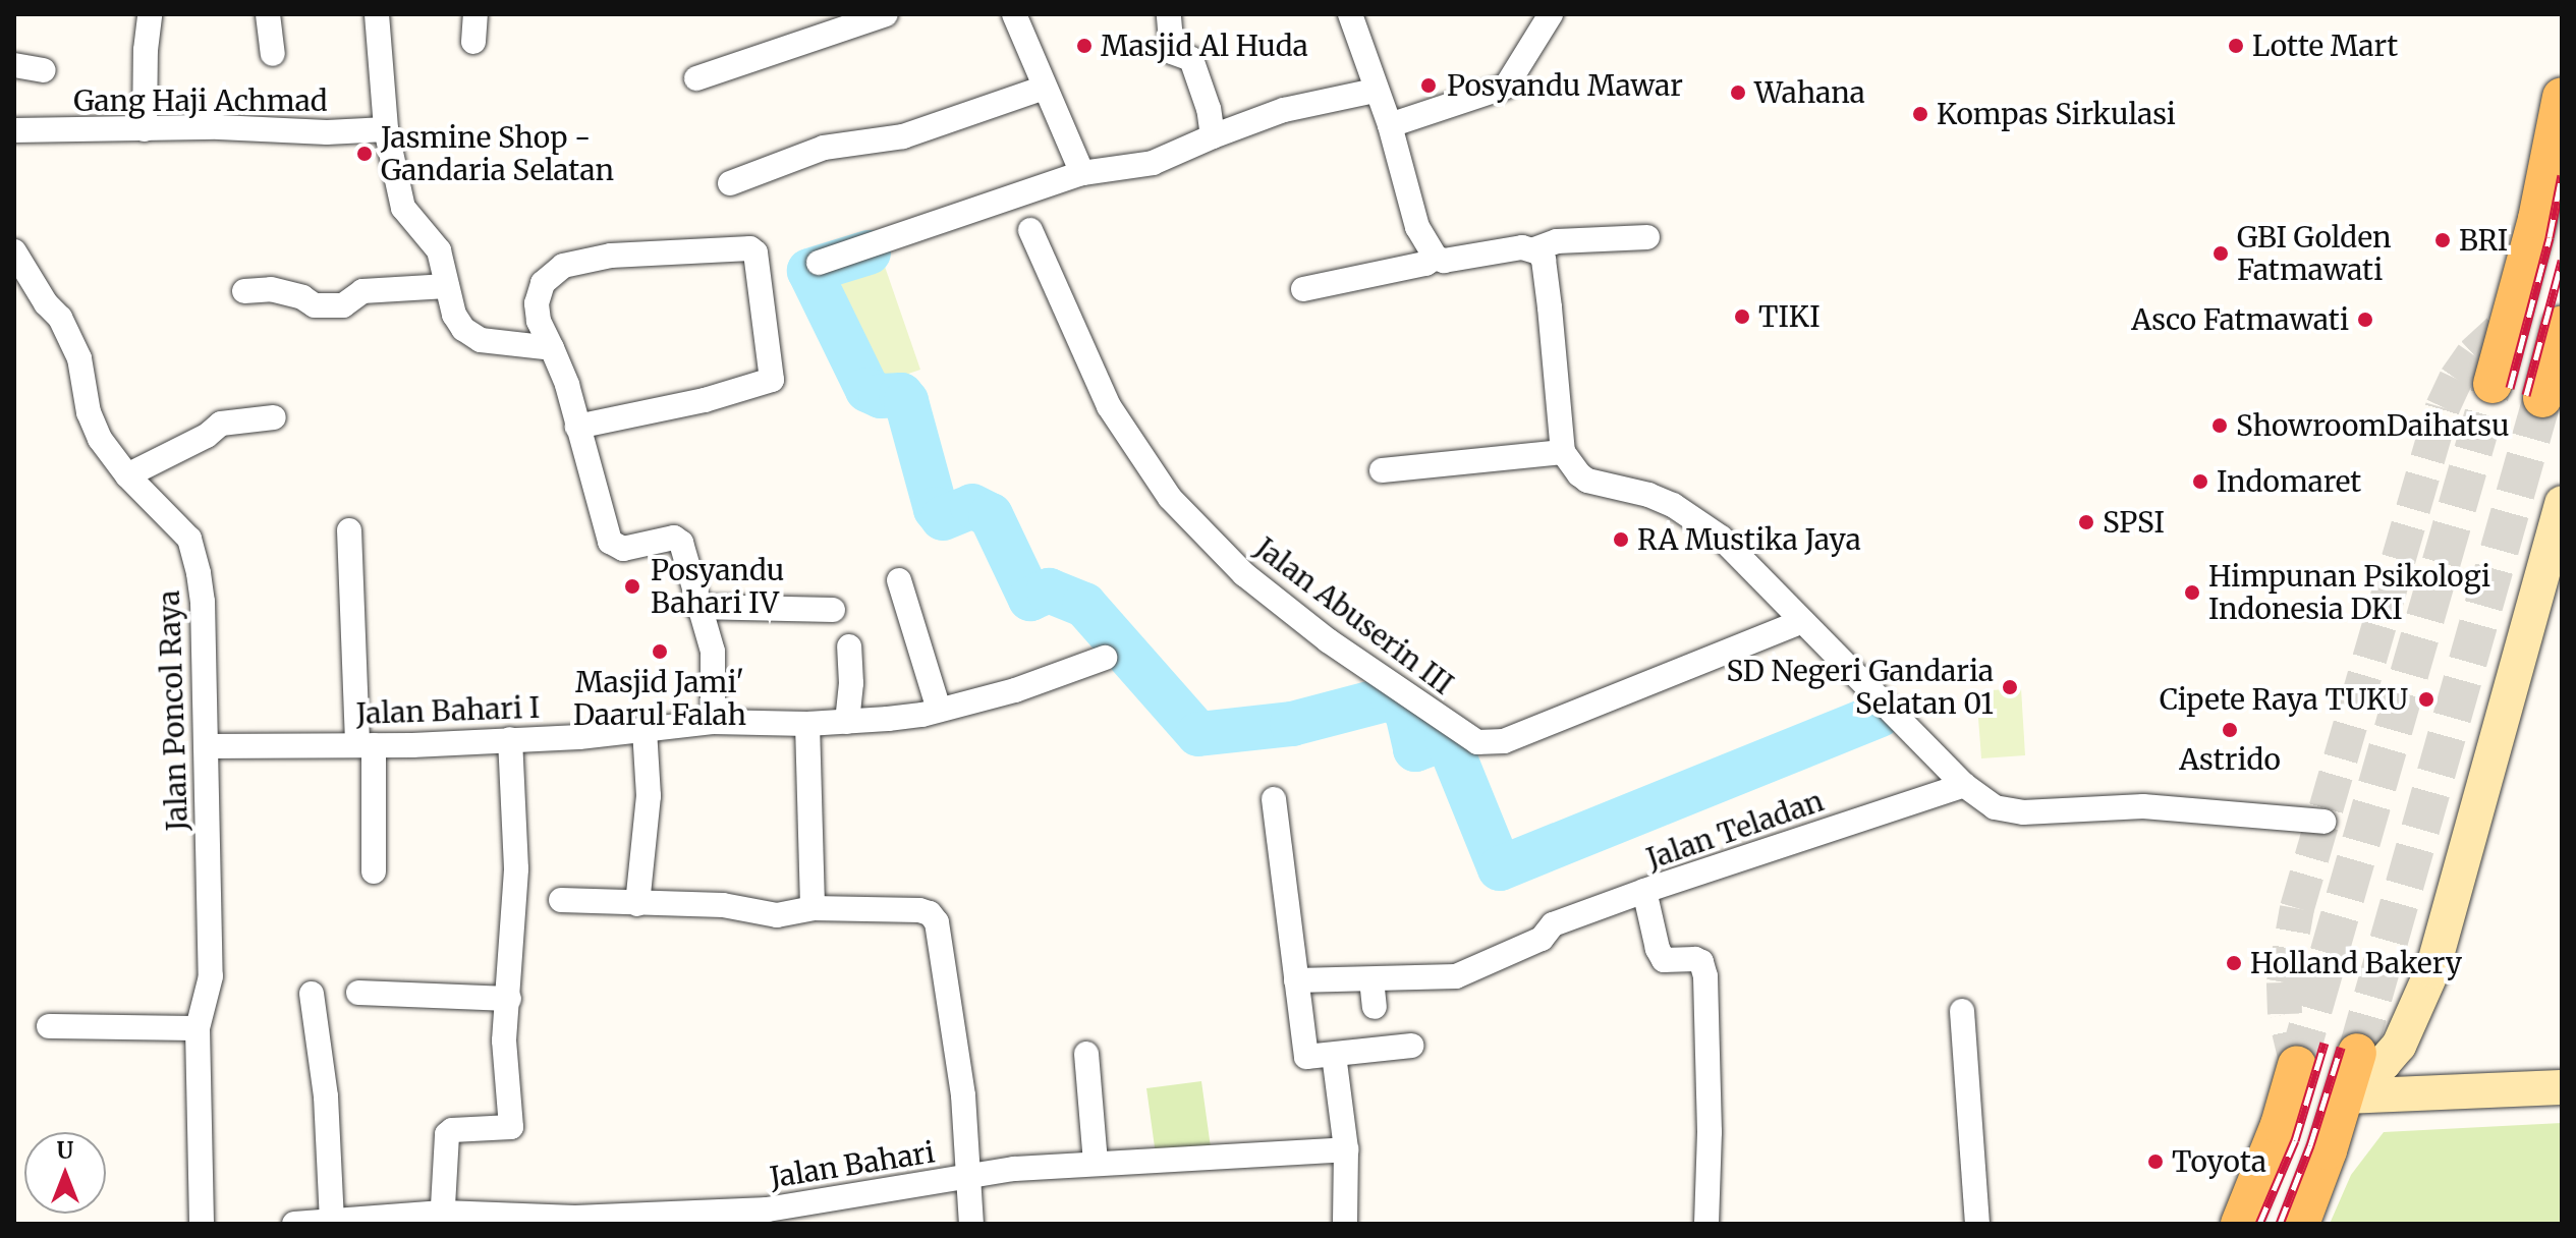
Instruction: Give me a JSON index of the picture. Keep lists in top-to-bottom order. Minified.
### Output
{"streets":{"street":["Gang Haji Achmad","Jalan Abuserin III","Jalan Poncol Raya","Jalan Bahari I","Jalan Teladan","Jalan Bahari"]},"crossings":[["Jalan Poncol Raya","Jalan Bahari I"]],"places":["Masjid Al Huda","Lotte Mart","Posyandu Mawar","Wahana","Kompas Sirkulasi","Jasmine Shop - Gandaria Selatan","BRI","GBI Golden Fatmawati","TIKI","Asco Fatmawati","ShowroomDaihatsu","Indomaret","SPSI","RA Mustika Jaya","Posyandu Bahari IV","Himpunan Psikologi Indonesia DKI","Masjid Jami' Daarul Falah","SD Negeri Gandaria Selatan 01","Cipete Raya TUKU","Astrido","Holland Bakery","Toyota"],"north":"top"}
